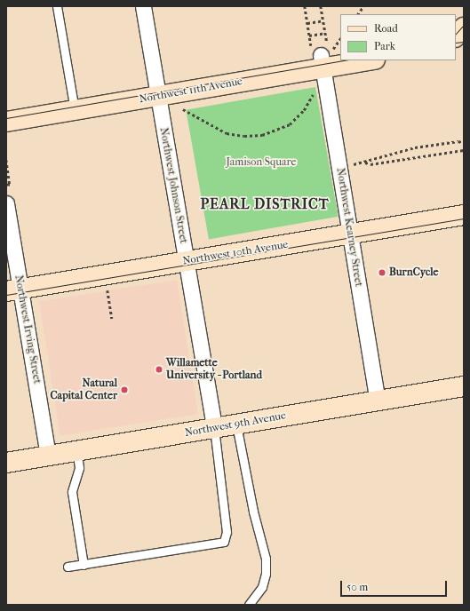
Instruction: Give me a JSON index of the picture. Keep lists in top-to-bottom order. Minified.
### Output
{"streets":{"street":["Northwest 11th Avenue","Northwest Johnson Street","Northwest Kearney Street","Northwest 10th Avenue","Northwest Irving Street","Northwest 9th Avenue"]},"crossings":[["Northwest 11th Avenue","Northwest Johnson Street"],["Northwest 11th Avenue","Northwest Kearney Street"],["Northwest Johnson Street","Northwest 10th Avenue"],["Northwest Johnson Street","Northwest 9th Avenue"],["Northwest Kearney Street","Northwest 10th Avenue"],["Northwest Kearney Street","Northwest 9th Avenue"],["Northwest 10th Avenue","Northwest Irving Street"],["Northwest Irving Street","Northwest 9th Avenue"]],"districts":["PEARL DISTRICT"],"parks":["Jamison Square"],"places":["BurnCycle","Willamette University - Portland","Natural Capital Center"],"legend":["Road","Park"],"scale_bar":"50 m"}
